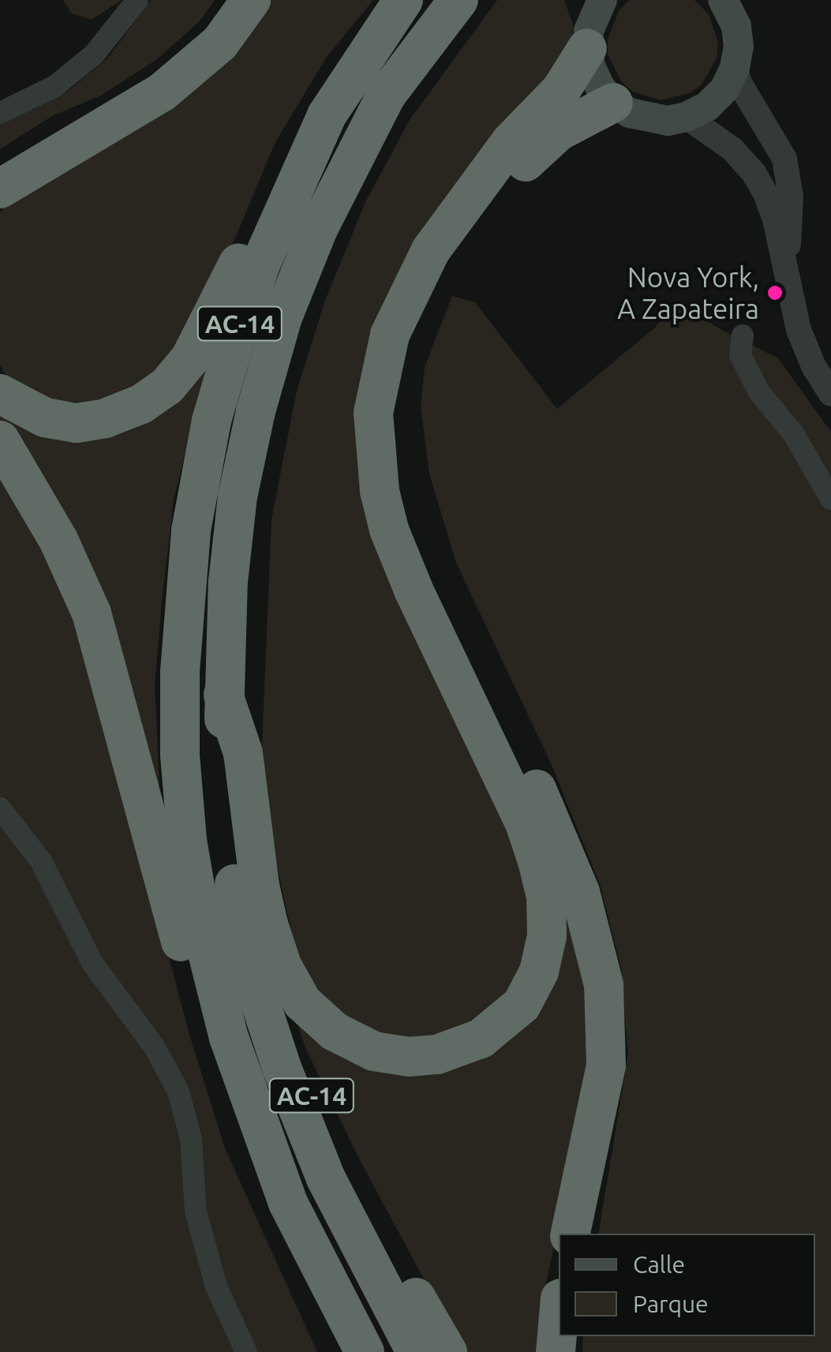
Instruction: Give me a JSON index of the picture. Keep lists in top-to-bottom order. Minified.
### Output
{"streets":{"highway":["AC-14"]},"places":["Nova York, A Zapateira"],"legend":["Calle","Parque"]}
